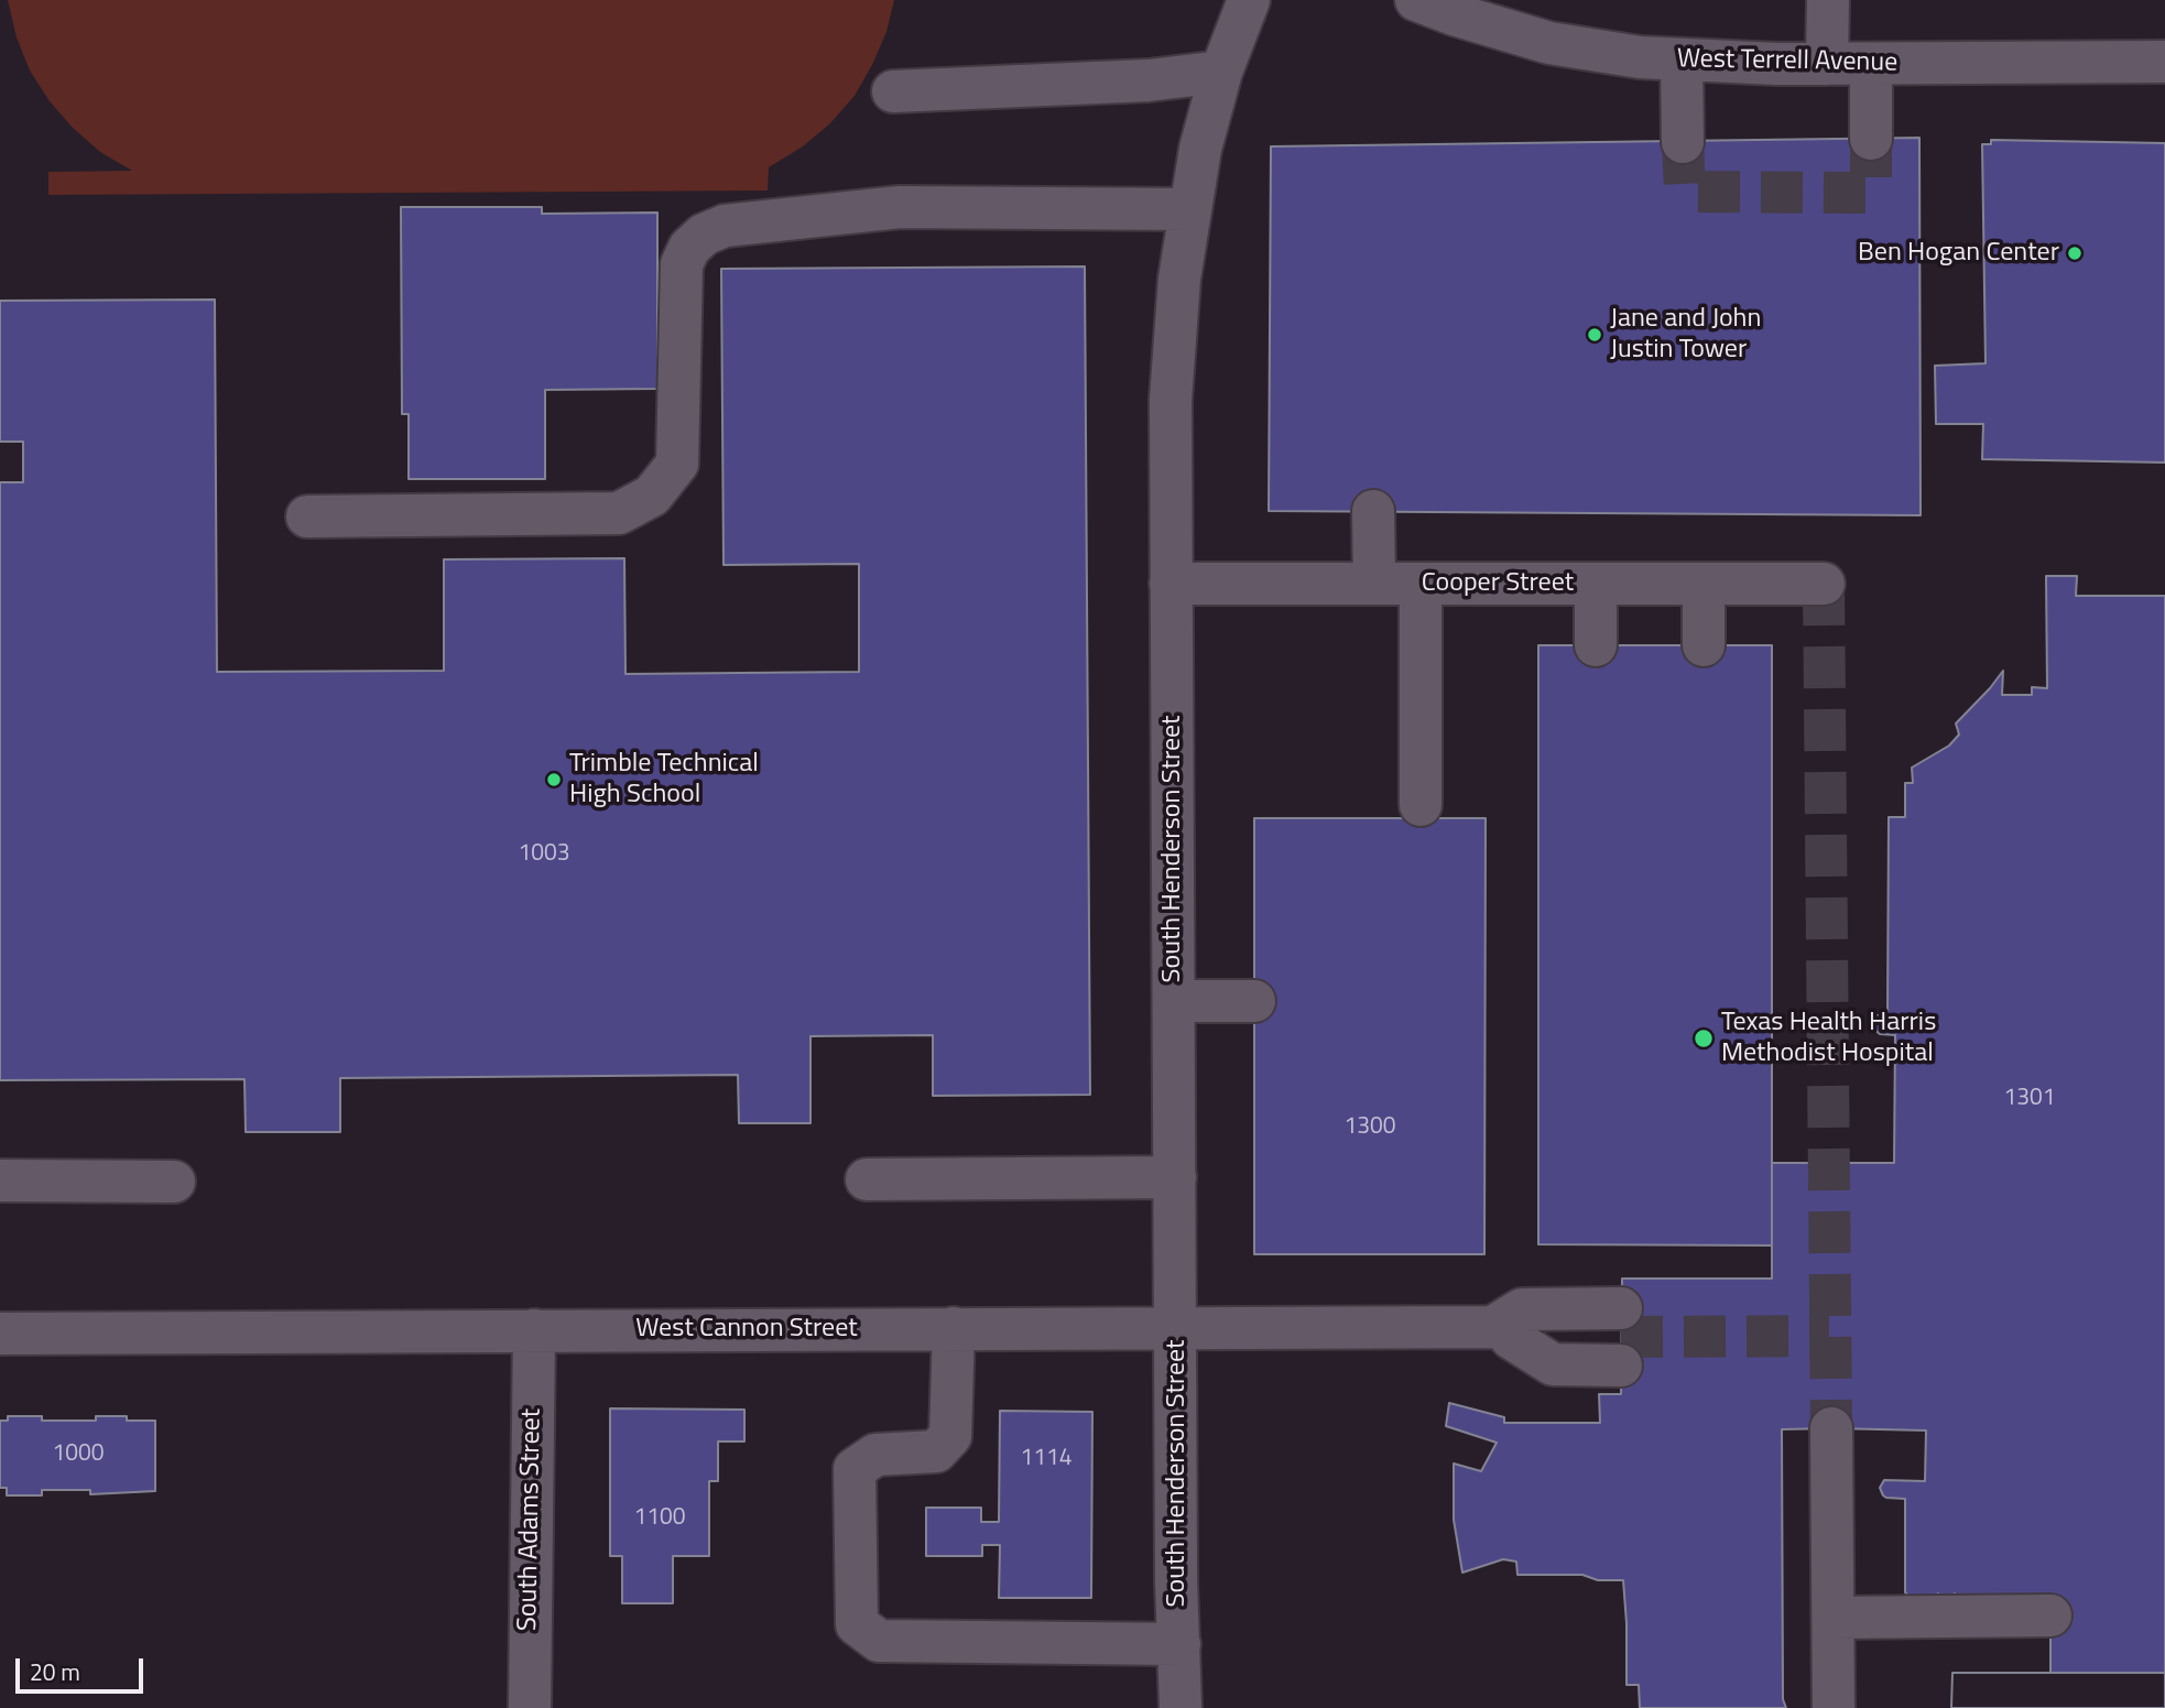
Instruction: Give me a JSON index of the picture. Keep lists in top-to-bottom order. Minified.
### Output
{"streets":{"street":["West Terrell Avenue","Cooper Street","South Henderson Street","West Cannon Street","South Adams Street"]},"crossings":[["Cooper Street","South Henderson Street"],["South Henderson Street","West Cannon Street"],["West Cannon Street","South Adams Street"]],"places":["Ben Hogan Center","Jane and John Justin Tower","Trimble Technical High School","Texas Health Harris Methodist Hospital"],"house_numbers":["1003","1301","1300","1000","1114","1100"],"scale_bar":"20 m"}
